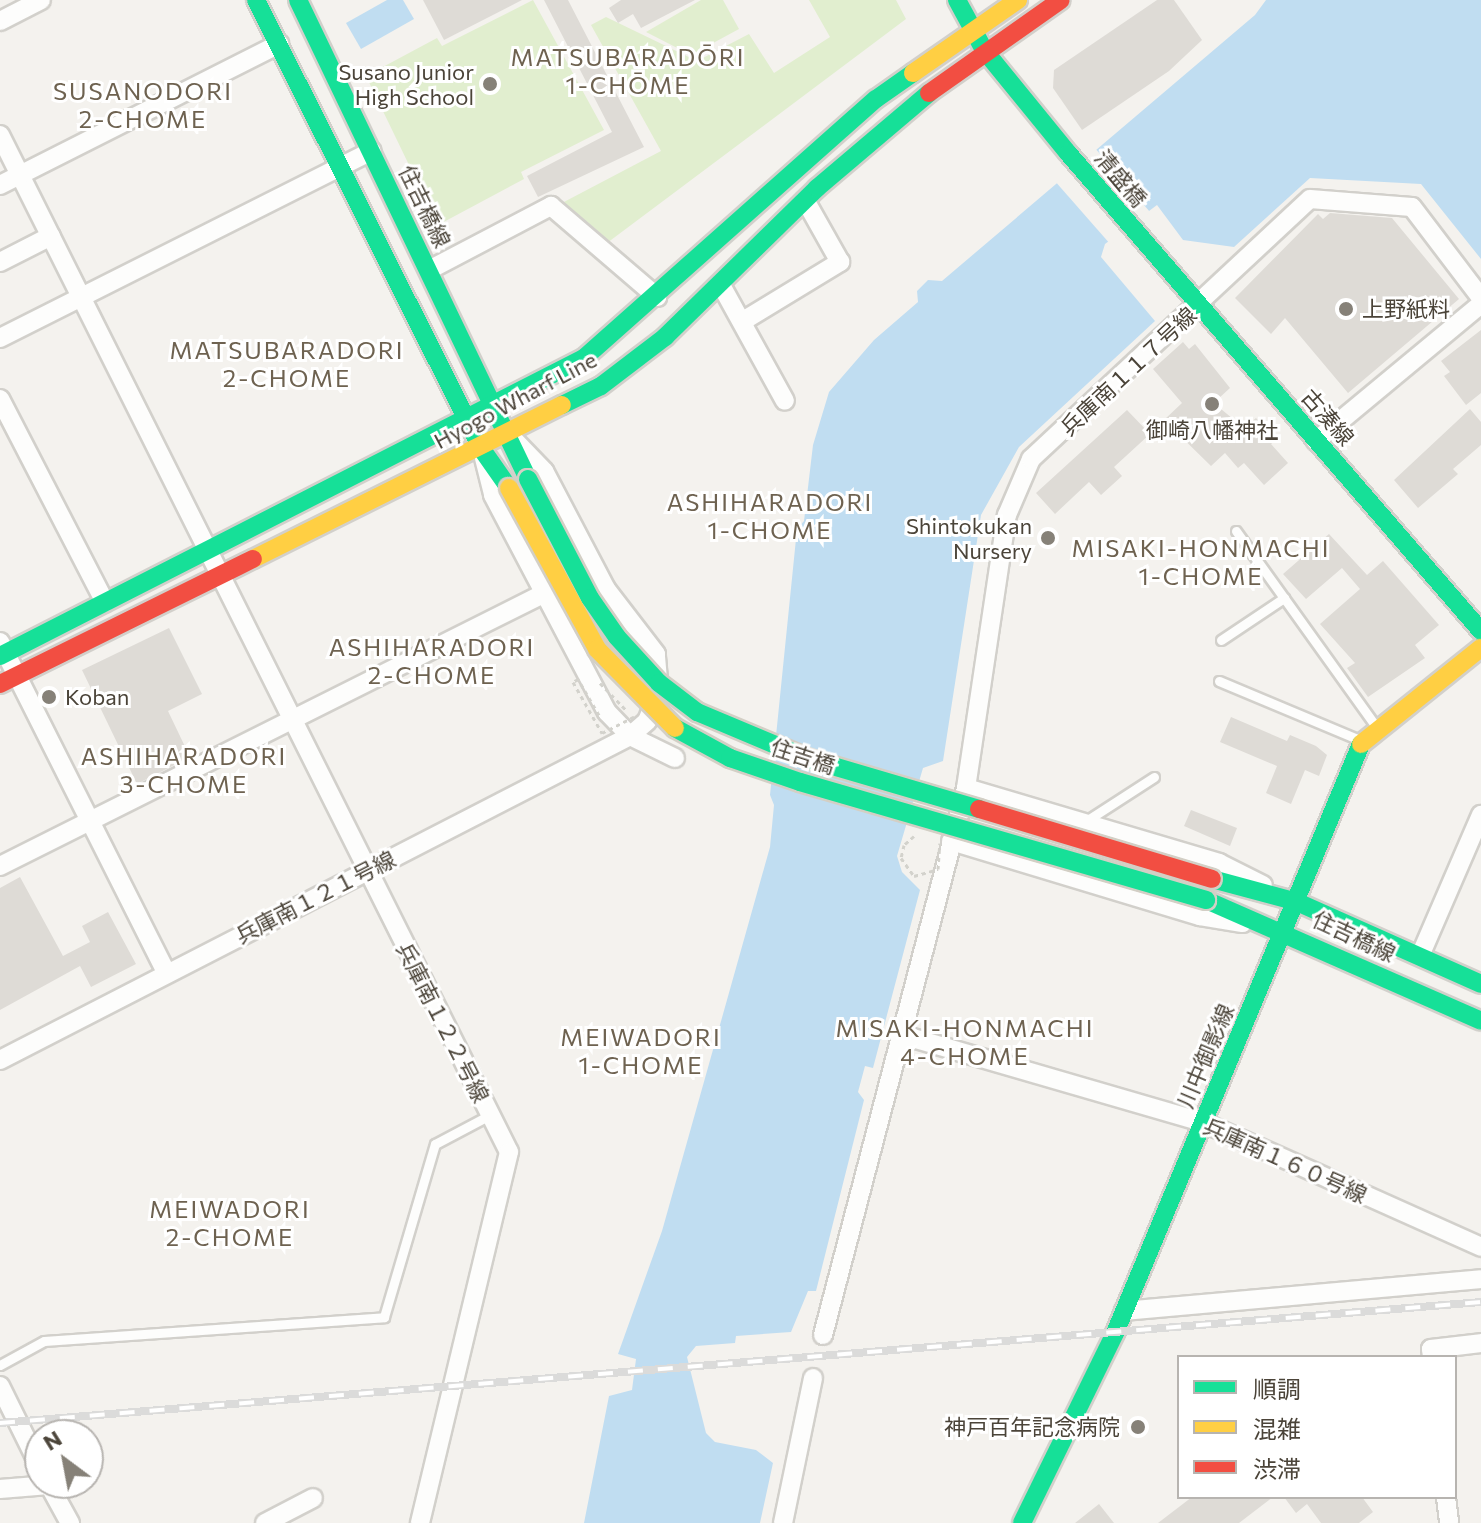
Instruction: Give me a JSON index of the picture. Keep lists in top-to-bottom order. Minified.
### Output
{"streets":{"street":["清盛橋","住吉橋線","兵庫南１１７号線","Hyogo Wharf Line","古湊線","住吉橋","兵庫南１２１号線","兵庫南１２２号線","川中御影線","兵庫南１６０号線"]},"crossings":[["清盛橋","Hyogo Wharf Line"],["清盛橋","古湊線"],["住吉橋線","Hyogo Wharf Line"],["住吉橋線","住吉橋"],["住吉橋線","川中御影線"],["兵庫南１１７号線","古湊線"],["兵庫南１１７号線","兵庫南１６０号線"],["Hyogo Wharf Line","住吉橋"],["Hyogo Wharf Line","兵庫南１２２号線"],["兵庫南１２１号線","兵庫南１２２号線"],["川中御影線","兵庫南１６０号線"]],"districts":["MATSUBARADŌRI 1-CHŌME","SUSANODORI 2-CHOME","MATSUBARADORI 2-CHOME","ASHIHARADORI 1-CHOME","MISAKI-HONMACHI 1-CHOME","ASHIHARADORI 2-CHOME","ASHIHARADORI 3-CHOME","MISAKI-HONMACHI 4-CHOME","MEIWADORI 1-CHOME","MEIWADORI 2-CHOME"],"places":["Susano Junior High School","上野紙料","御崎八幡神社","Shintokukan Nursery","Koban","神戸百年記念病院"],"legend":["順調","混雑","渋滞"],"north":"top left"}
